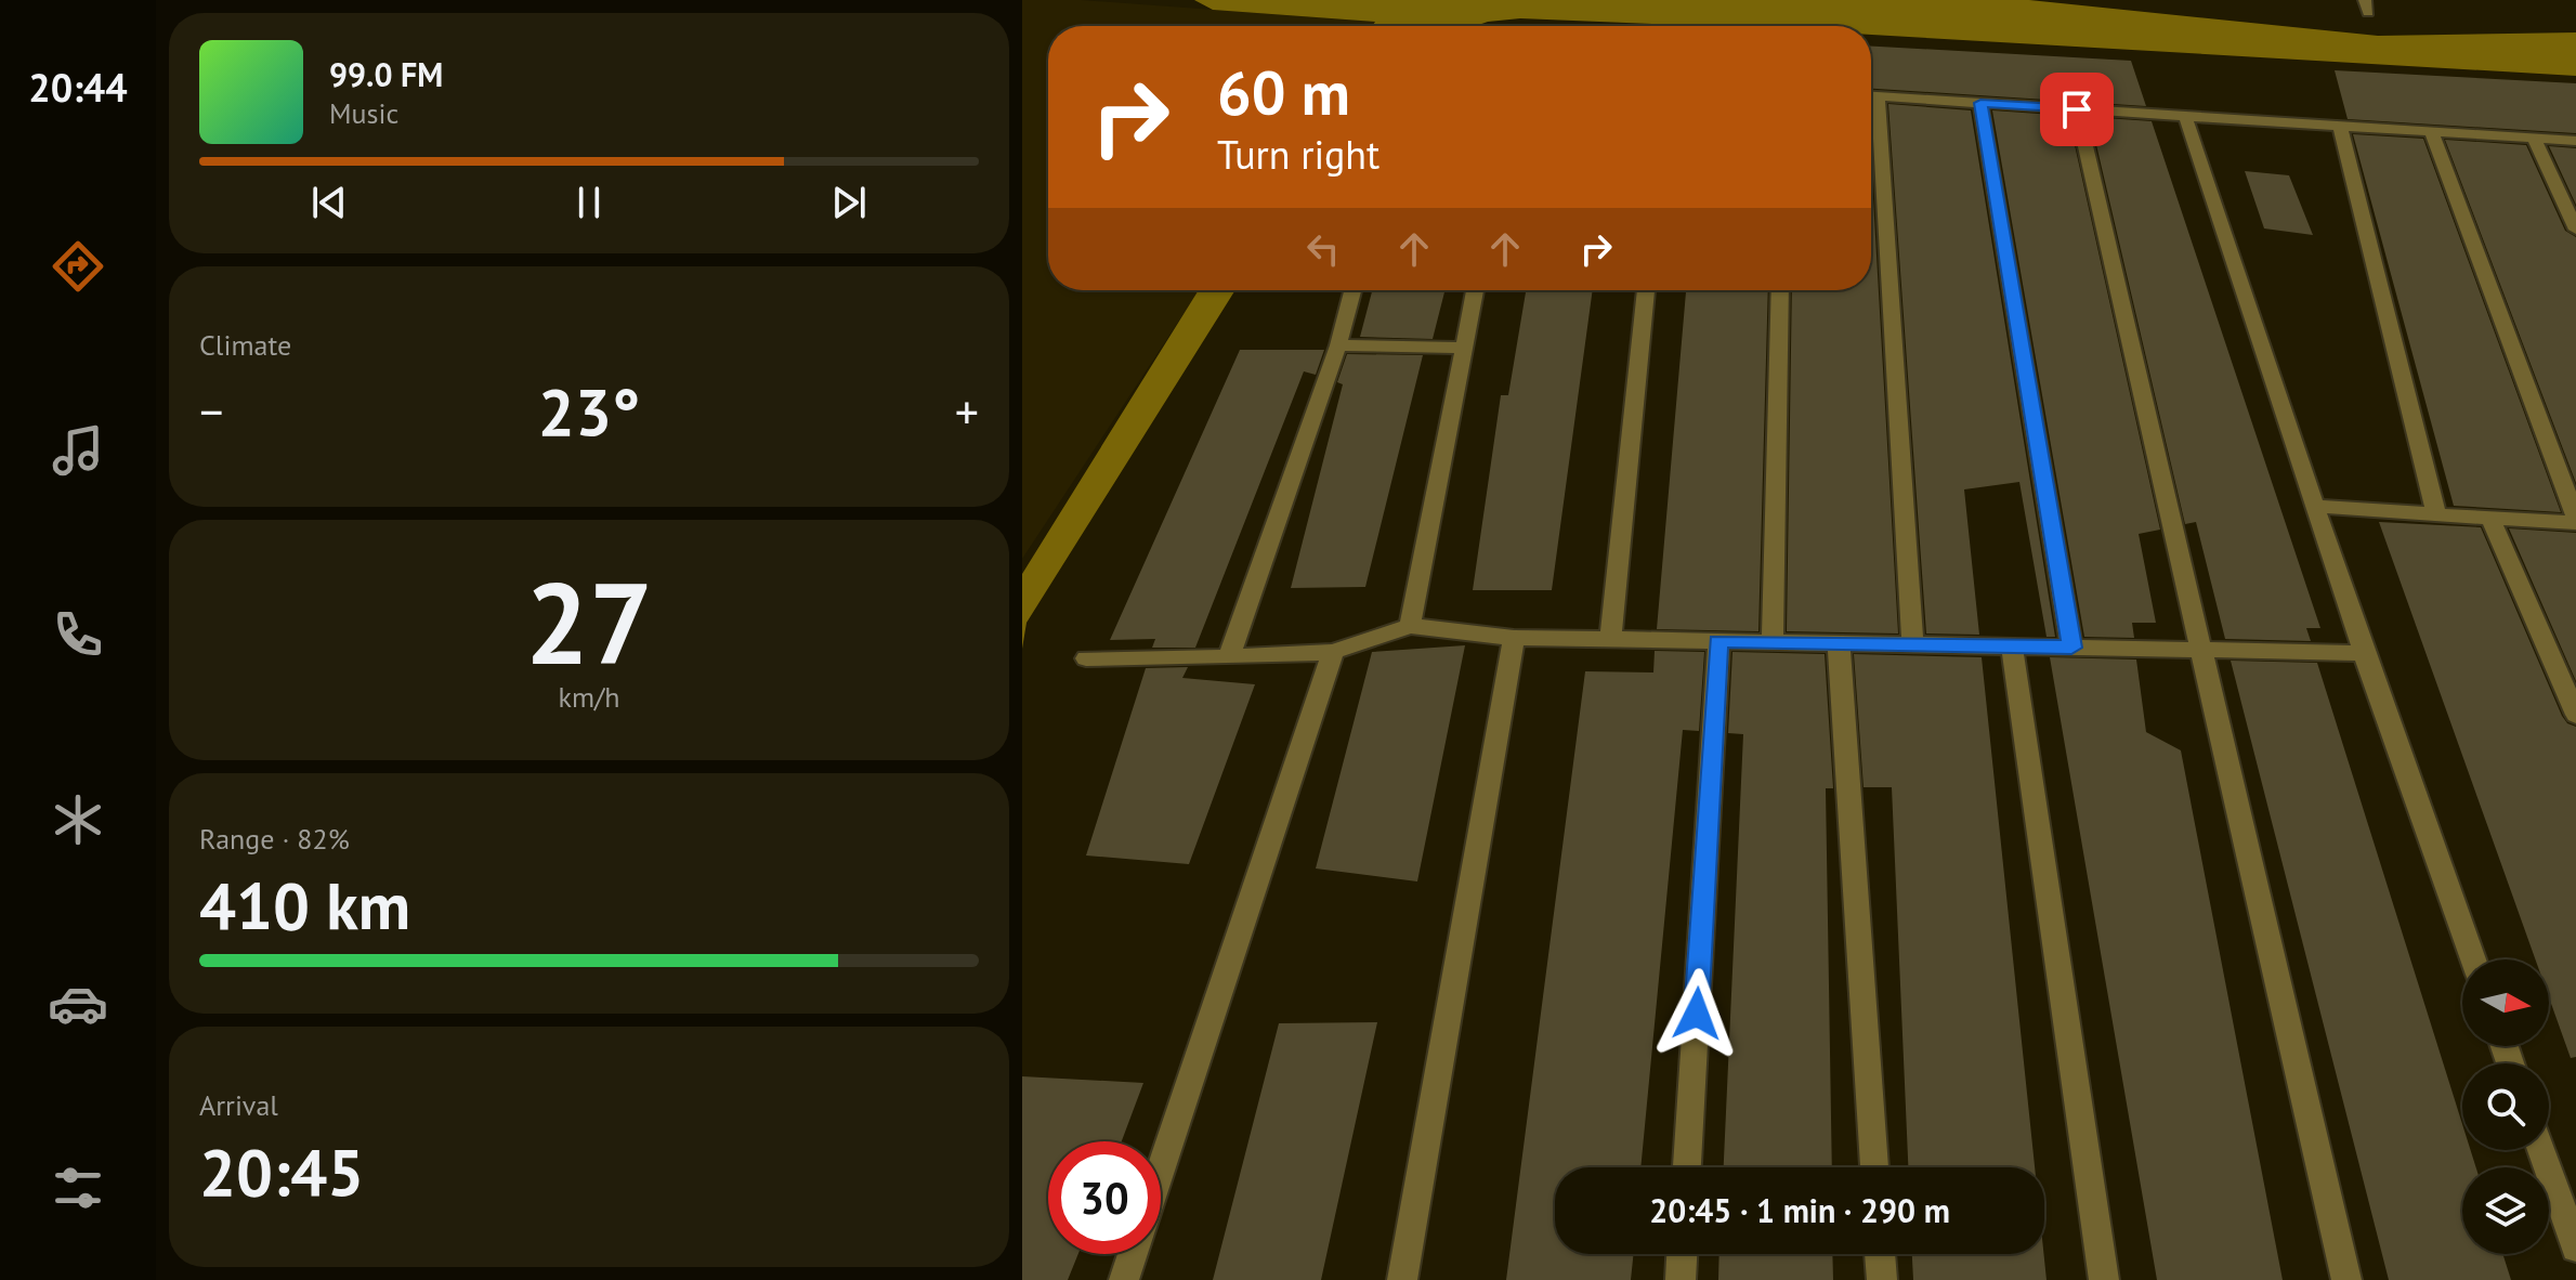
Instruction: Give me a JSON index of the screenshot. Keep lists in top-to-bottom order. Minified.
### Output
{"north":"right","page":{"tabs":"20:44","turn":["60 m","Turn right"],"song":["99.0 FM","Music"],"tile":["Climate",["27","km/h"],["Range · 82%","410 km"],["Arrival","20:45"]],"heat":["−","23°","+"],"limit":"30","trip":"20:45 · 1 min · 290 m"}}
